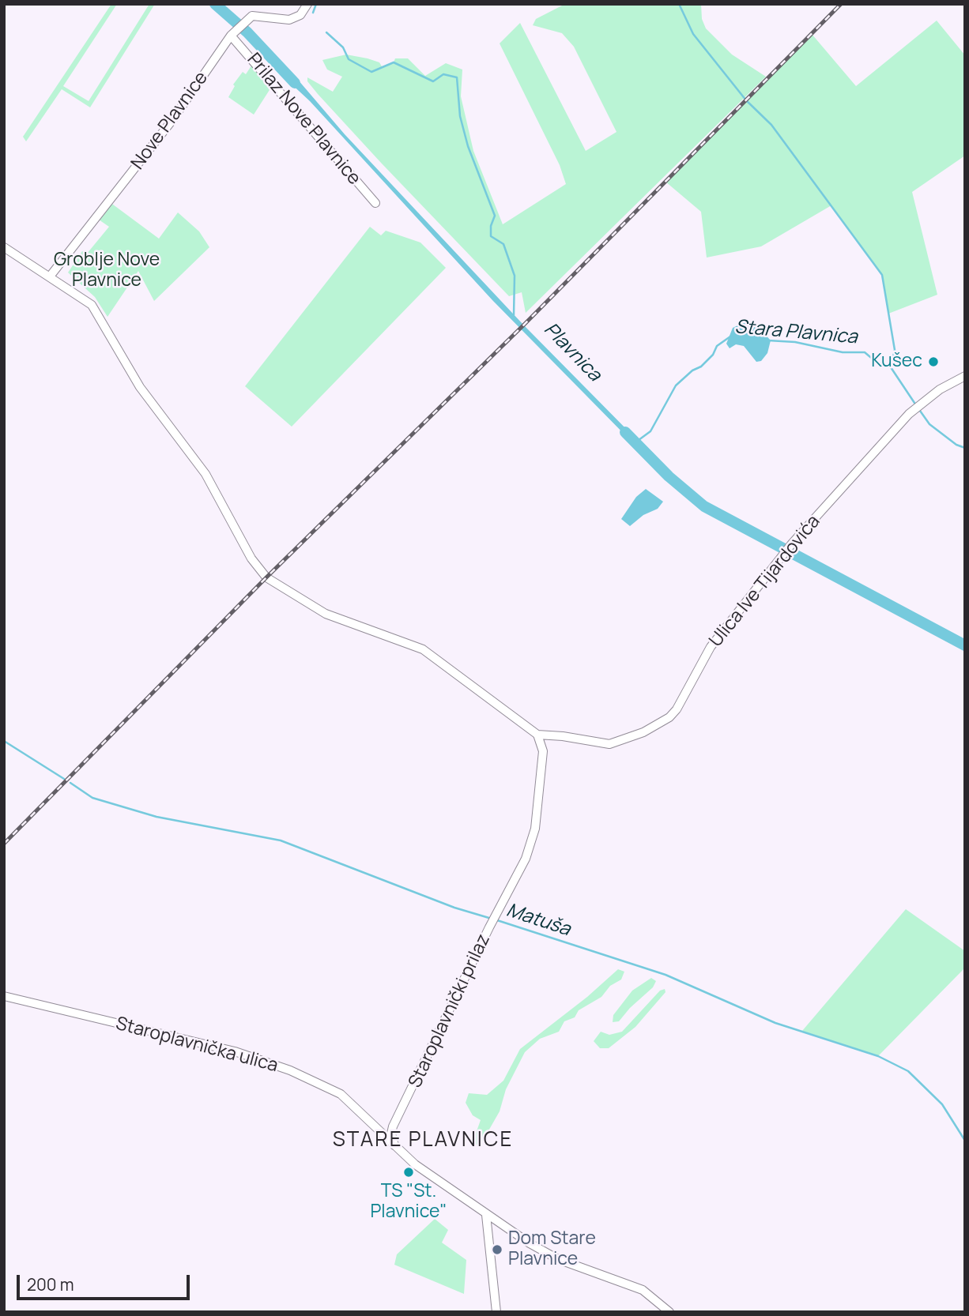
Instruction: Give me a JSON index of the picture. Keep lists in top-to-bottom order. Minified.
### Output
{"streets":{"street":["Prilaz Nove Plavnice","Nove Plavnice","Ulica Ive Tijardovića","Staroplavnički prilaz","Staroplavnička ulica"]},"crossings":[["Prilaz Nove Plavnice","Nove Plavnice"],["Ulica Ive Tijardovića","Staroplavnički prilaz"]],"districts":["STARE PLAVNICE"],"water":["Stara Plavnica","Plavnica","Matuša"],"parks":["Groblje Nove Plavnice"],"places":["Kušec","TS \"St. Plavnice\"","Dom Stare Plavnice"],"scale_bar":"200 m"}
